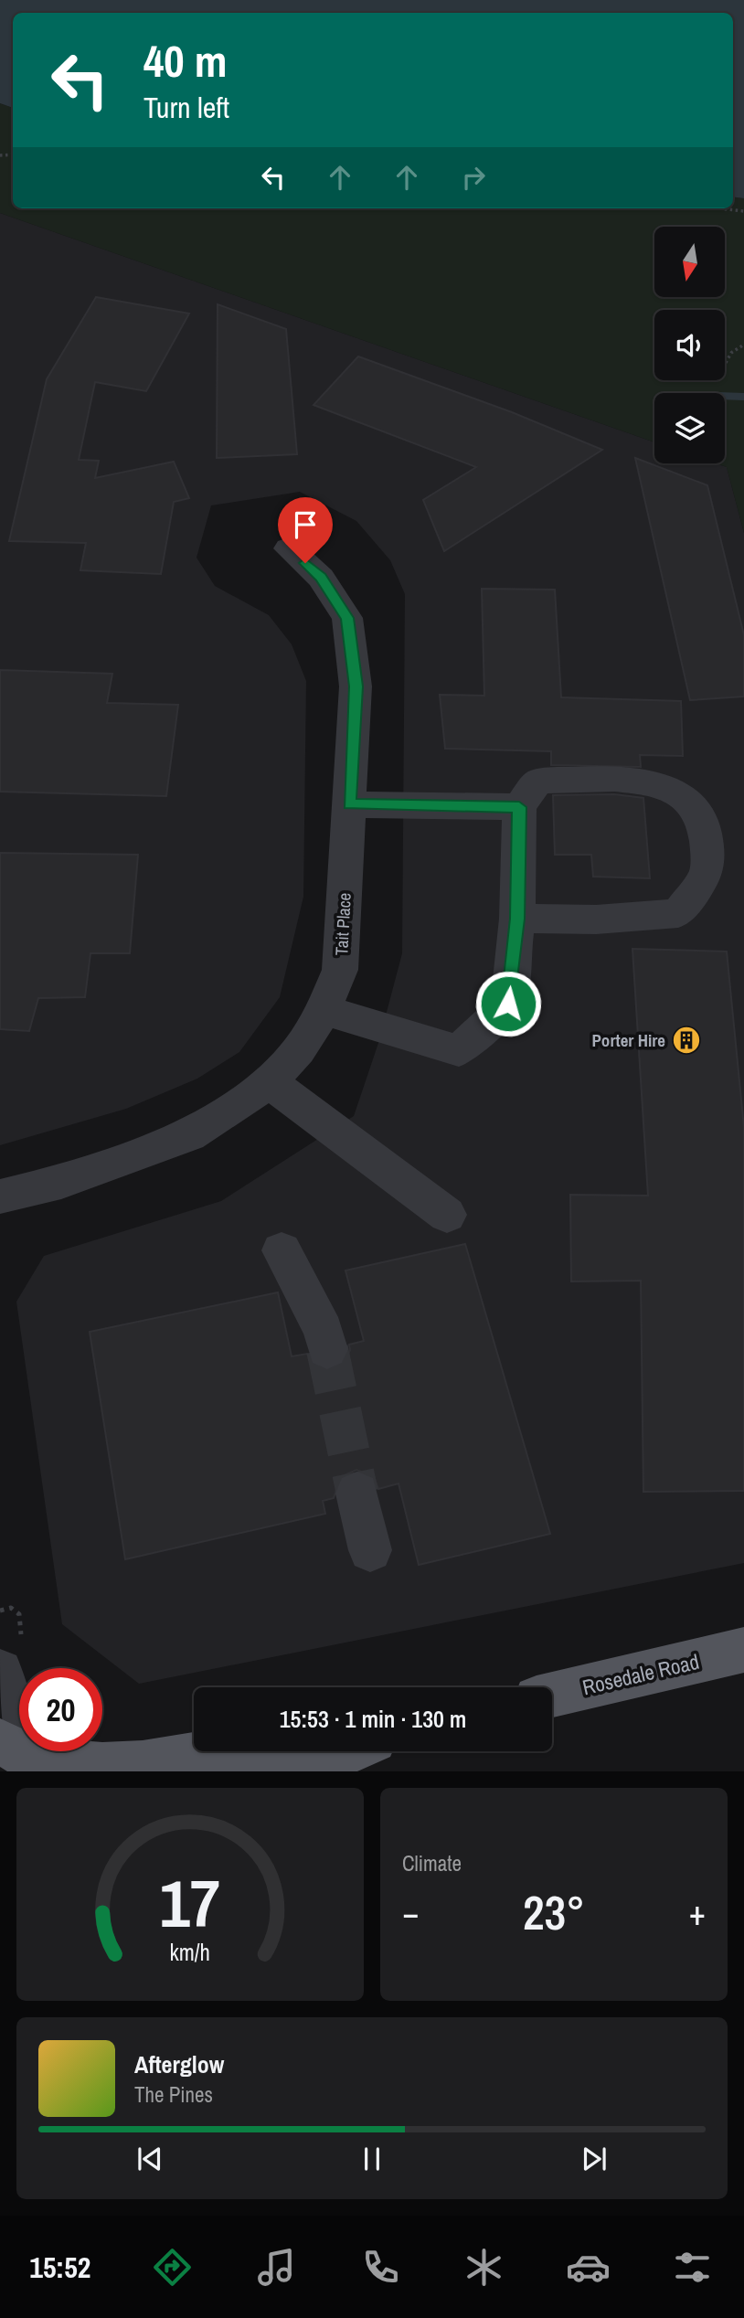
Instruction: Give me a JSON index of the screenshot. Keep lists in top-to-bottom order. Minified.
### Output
{"streets":{"main road":["Rosedale Road"],"street":["Tait Place"]},"places":{"building":["Porter Hire"]},"north":"bottom","page":{"turn":["40 m","Turn left"],"limit":"20","trip":"15:53 · 1 min · 130 m","tile":"Climate","heat":["−","23°","+"],"song":["Afterglow","The Pines"],"tabs":"15:52","gauge":["17","km/h"]}}
